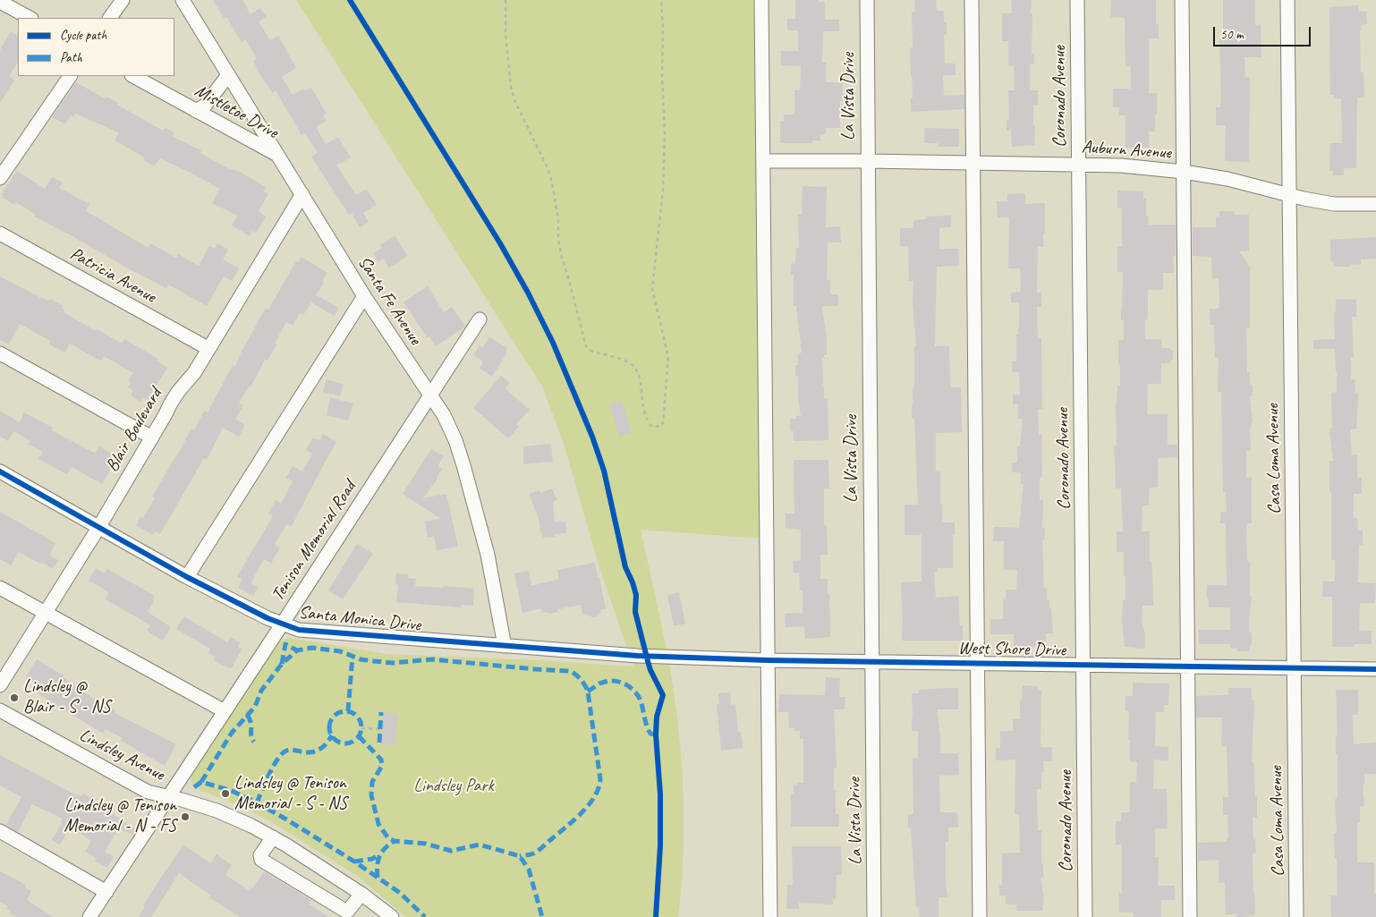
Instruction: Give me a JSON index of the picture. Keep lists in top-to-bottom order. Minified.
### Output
{"streets":{"street":["La Vista Drive","Coronado Avenue","Mistletoe Drive","Auburn Avenue","Patricia Avenue","Santa Fe Avenue","Blair Boulevard","Casa Loma Avenue","Tenison Memorial Road","Santa Monica Drive","West Shore Drive","Lindsley Avenue"]},"crossings":[["La Vista Drive","Auburn Avenue"],["La Vista Drive","West Shore Drive"],["Coronado Avenue","Auburn Avenue"],["Coronado Avenue","West Shore Drive"],["Mistletoe Drive","Santa Fe Avenue"],["Auburn Avenue","Casa Loma Avenue"],["Patricia Avenue","Blair Boulevard"],["Santa Fe Avenue","Blair Boulevard"],["Santa Fe Avenue","Tenison Memorial Road"],["Santa Fe Avenue","Santa Monica Drive"],["Blair Boulevard","Santa Monica Drive"],["Casa Loma Avenue","West Shore Drive"],["Tenison Memorial Road","Santa Monica Drive"],["Tenison Memorial Road","Lindsley Avenue"],["Santa Monica Drive","West Shore Drive"]],"parks":["Lindsley Park"],"places":["Lindsley @ Blair - S - NS","Lindsley @ Tenison Memorial - S - NS","Lindsley @ Tenison Memorial - N - FS"],"legend":["Cycle path","Path"],"scale_bar":"50 m"}
